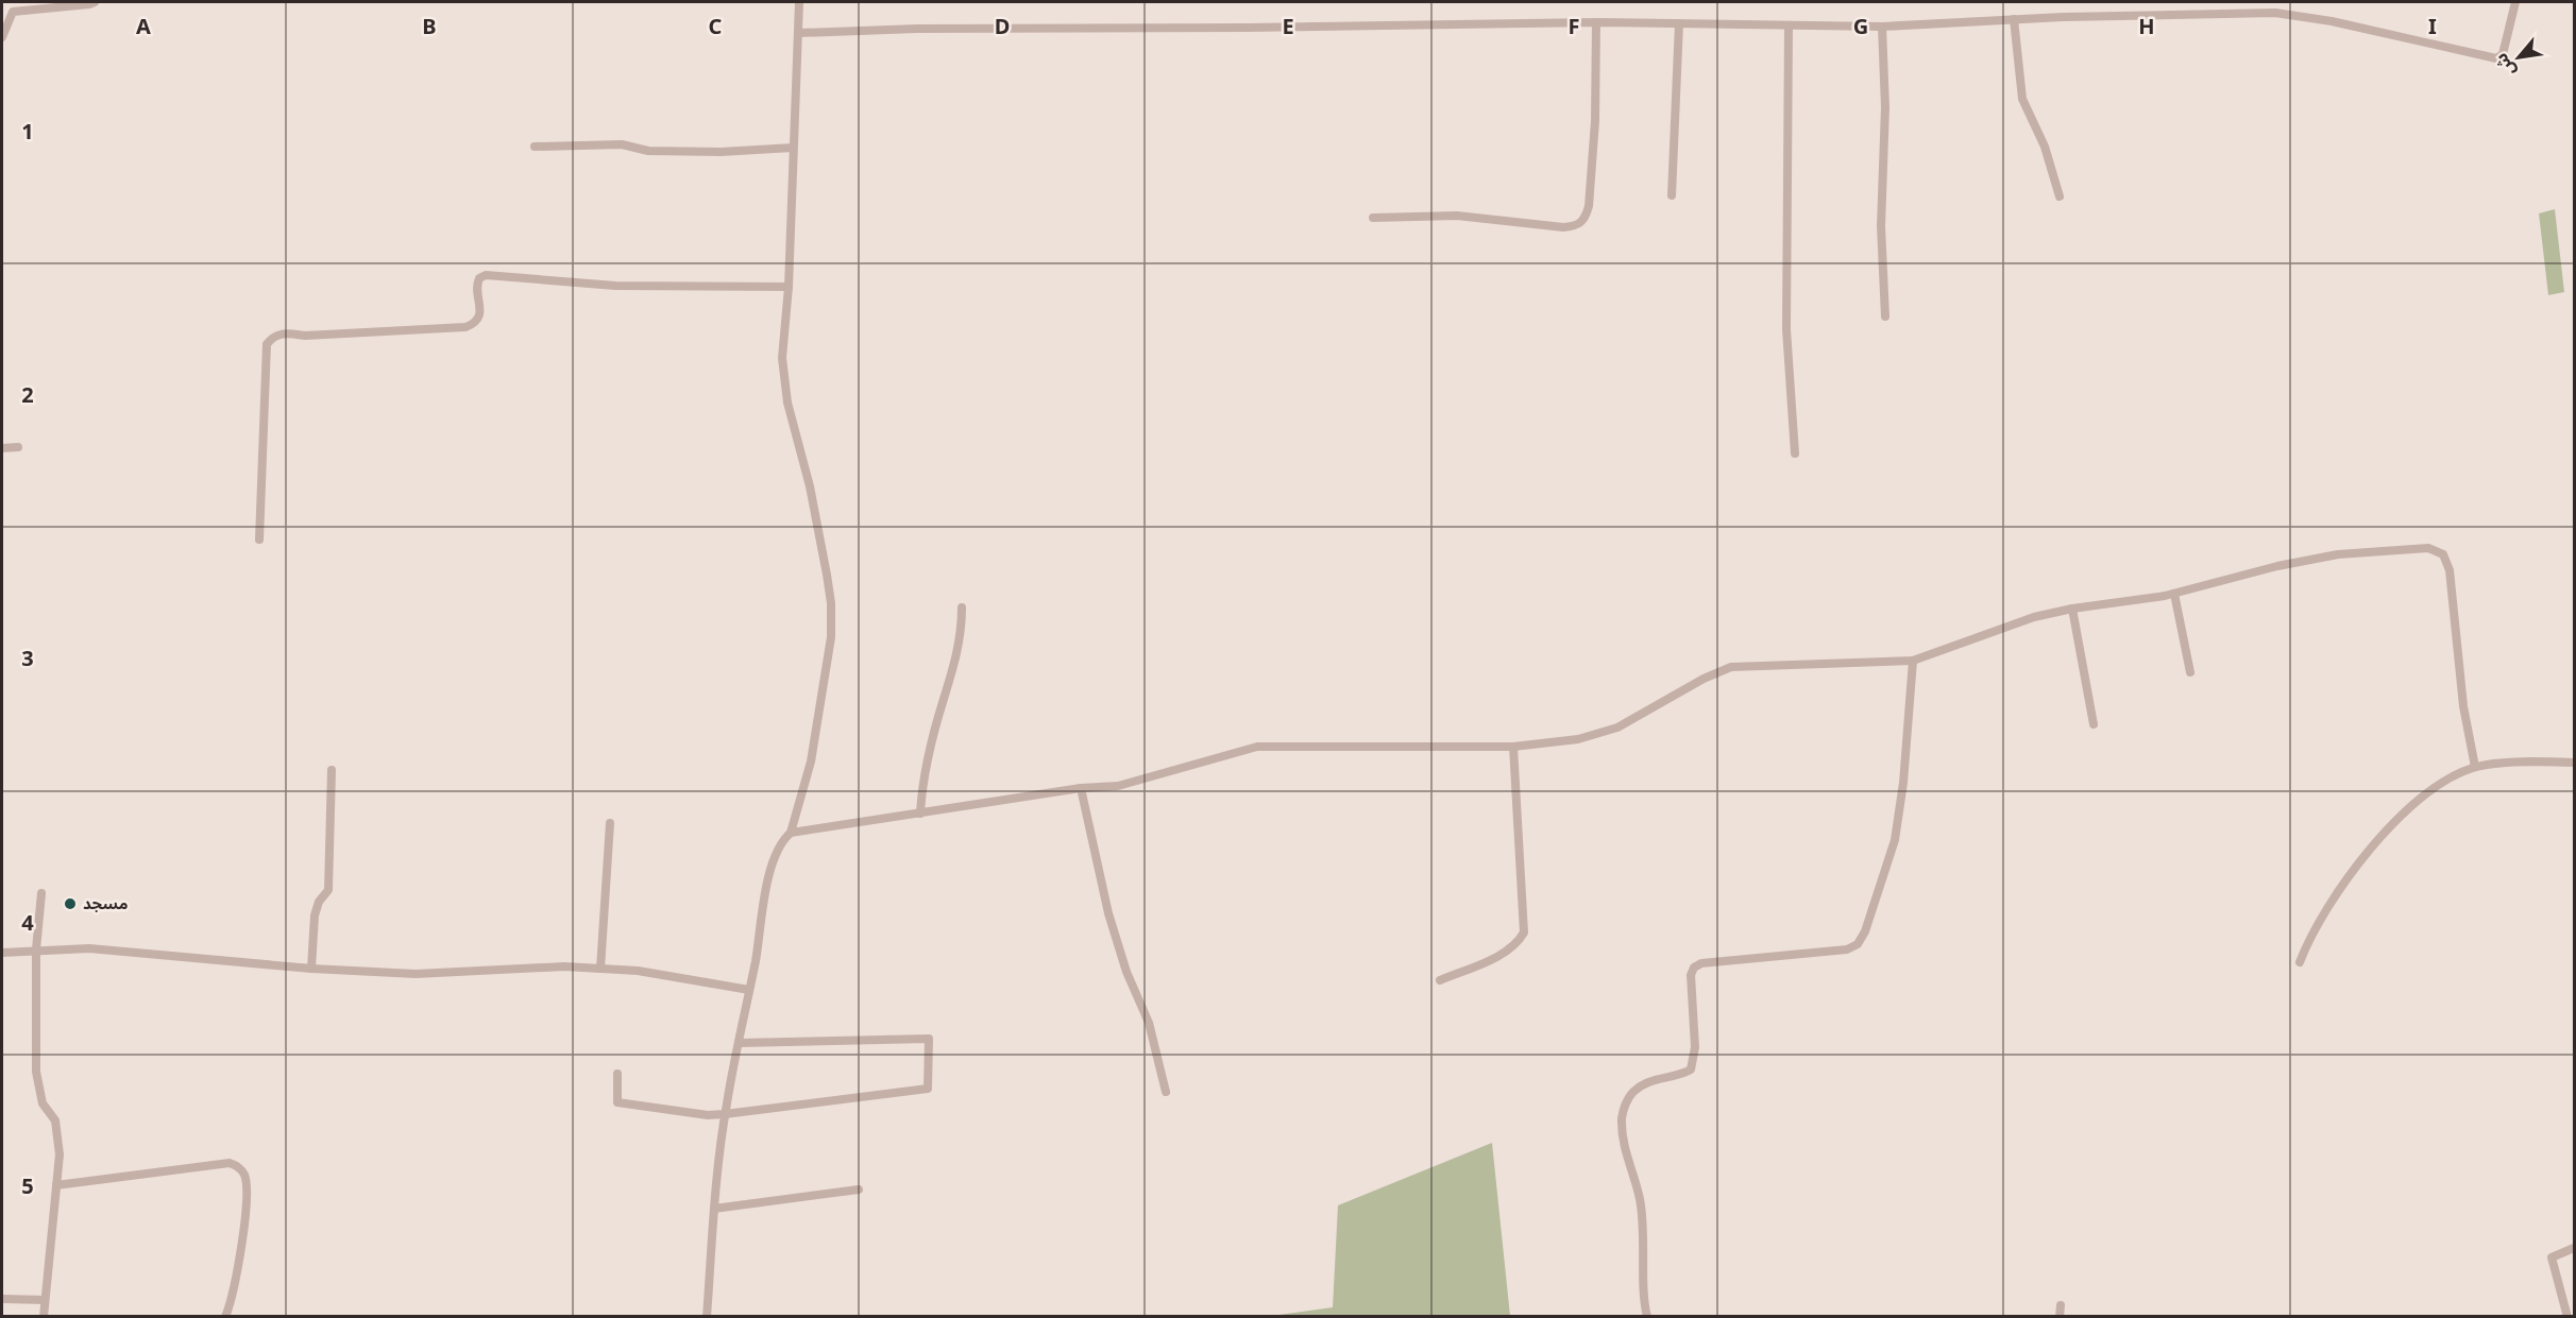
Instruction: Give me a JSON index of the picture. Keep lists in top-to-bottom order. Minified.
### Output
{"places":["مسجد"],"north":"bottom left","grid":{"columns":["A","B","C","D","E","F","G","H","I"],"rows":["1","2","3","4","5"]}}
